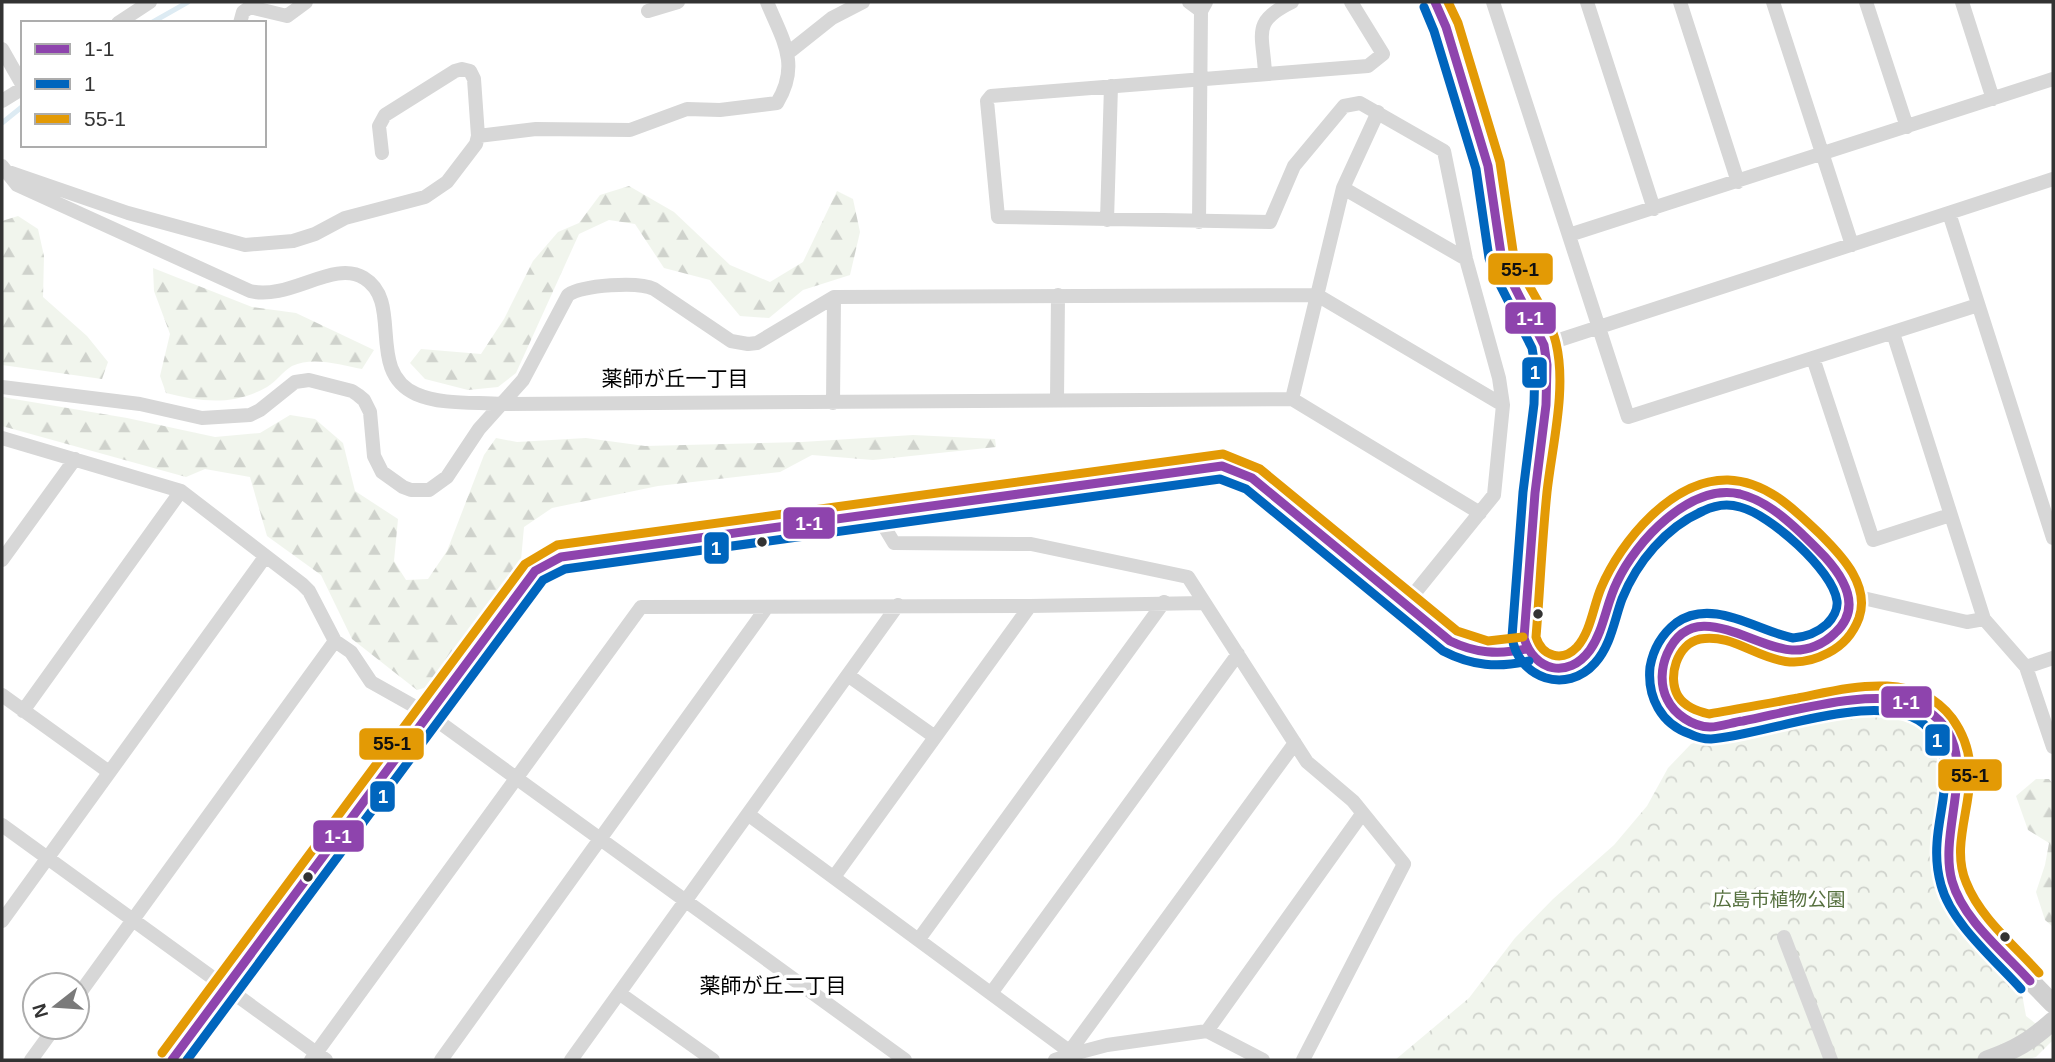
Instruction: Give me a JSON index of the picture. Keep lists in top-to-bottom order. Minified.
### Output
{"districts":["薬師が丘一丁目","薬師が丘二丁目"],"parks":["広島市植物公園"],"lines":["transit line 1-1","transit line 55-1","transit line 1"],"legend":["1-1","1","55-1"],"north":"left"}
